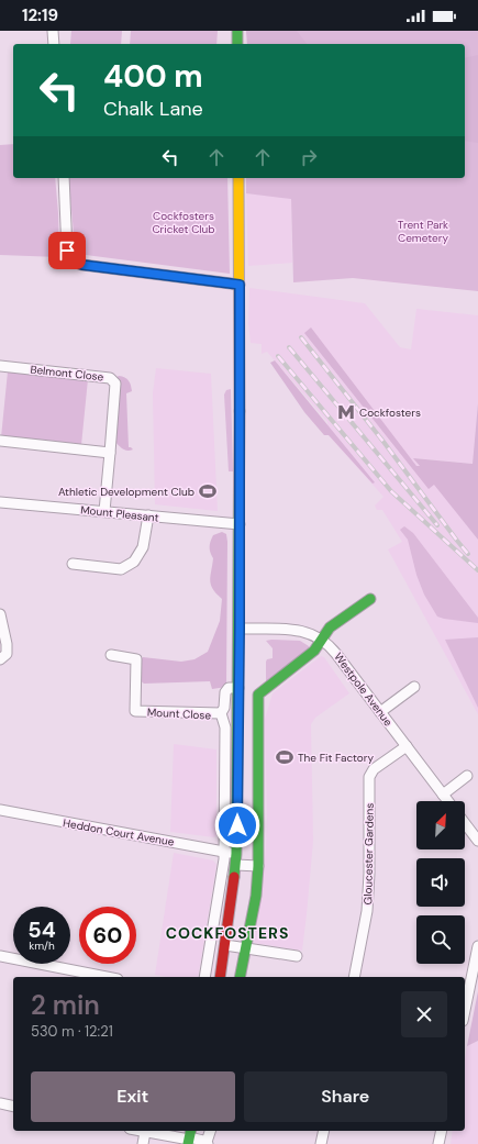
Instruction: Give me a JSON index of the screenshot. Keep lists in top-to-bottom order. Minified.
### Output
{"streets":{"street":["Belmont Close","Mount Pleasant","Westpole Avenue","Mount Close","Heddon Court Avenue","Gloucester Gardens"]},"crossings":[["Belmont Close","Mount Pleasant"],["Westpole Avenue","Gloucester Gardens"]],"districts":["COCKFOSTERS"],"parks":["Cockfosters Cricket Club","Trent Park Cemetery"],"places":{"metro station":["Cockfosters"],"sports":["Athletic Development Club","The Fit Factory"]},"north":"top right","page":{"status":"12:19","turn":["400 m","Chalk Lane"],"speed":"54 km/h","limit":"60","heading":["2 min","530 m · 12:21"],"buttons":["Exit","Share"]}}
